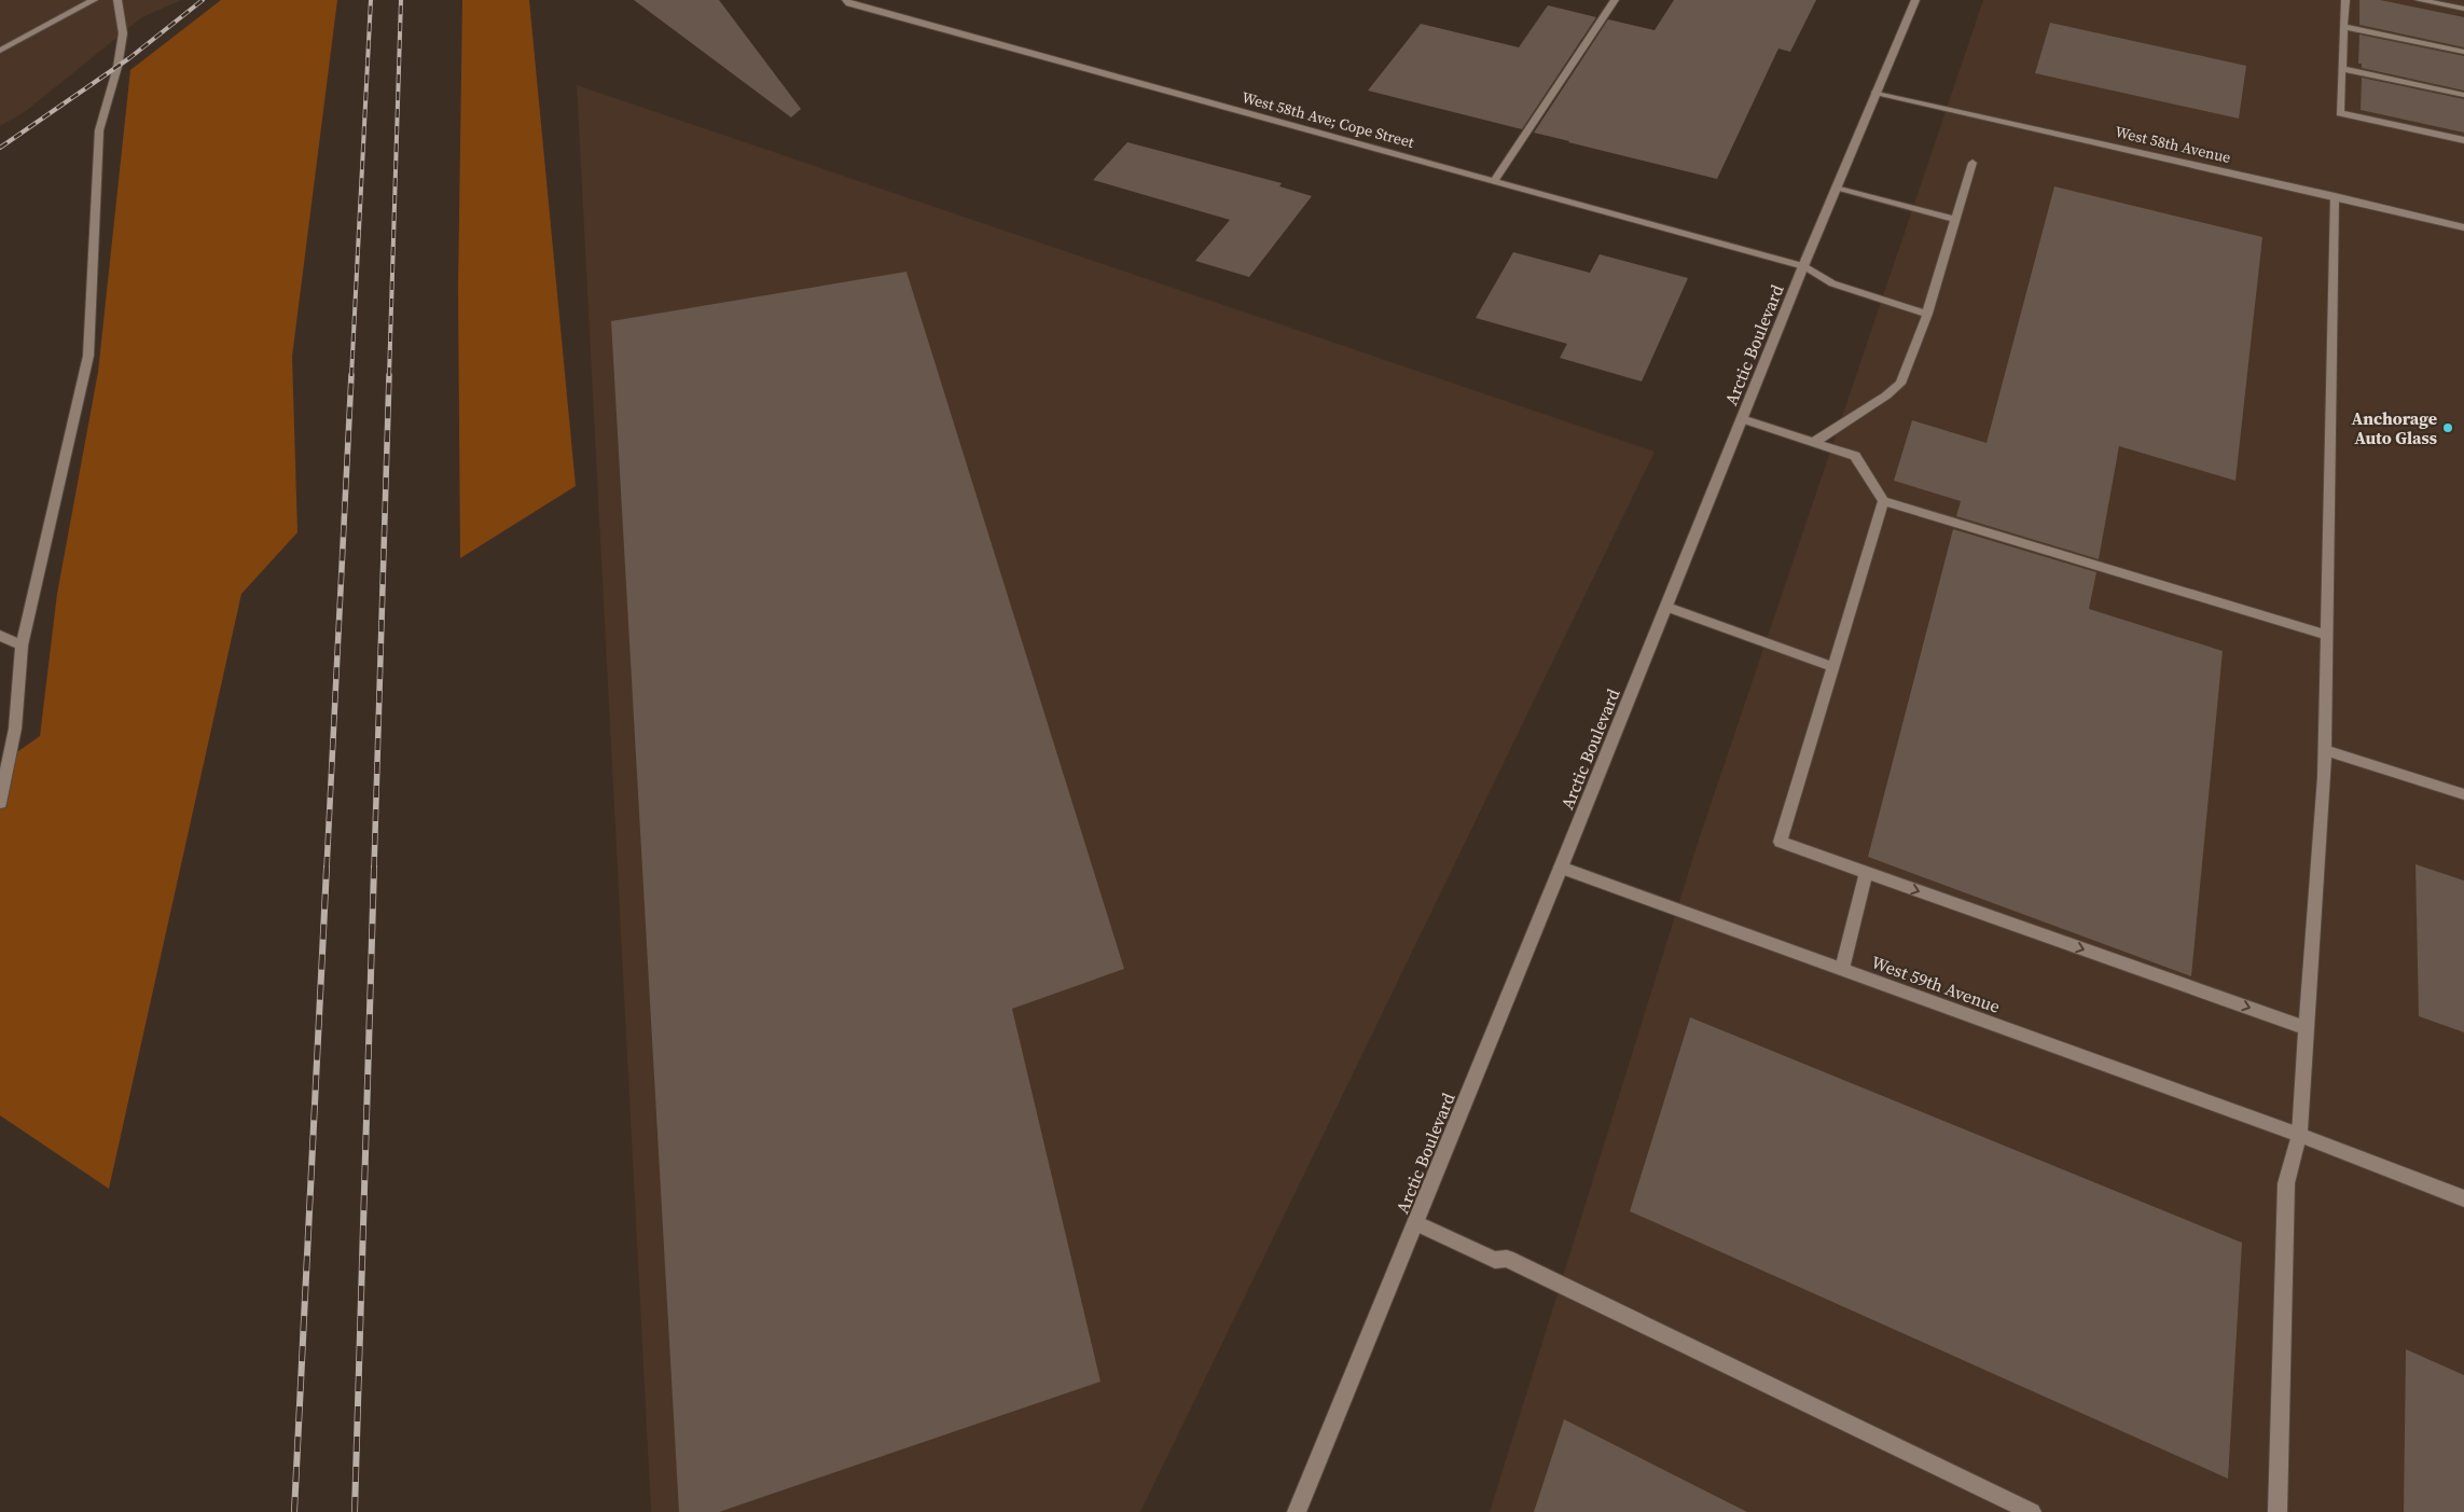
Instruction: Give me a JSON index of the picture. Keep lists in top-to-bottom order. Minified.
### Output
{"streets":{"street":["West 58th Ave; Cope Street","West 58th Avenue","Arctic Boulevard","West 59th Avenue"]},"crossings":[["West 58th Ave; Cope Street","Arctic Boulevard"],["West 58th Avenue","Arctic Boulevard"],["Arctic Boulevard","West 59th Avenue"]],"places":["Anchorage Auto Glass"]}
